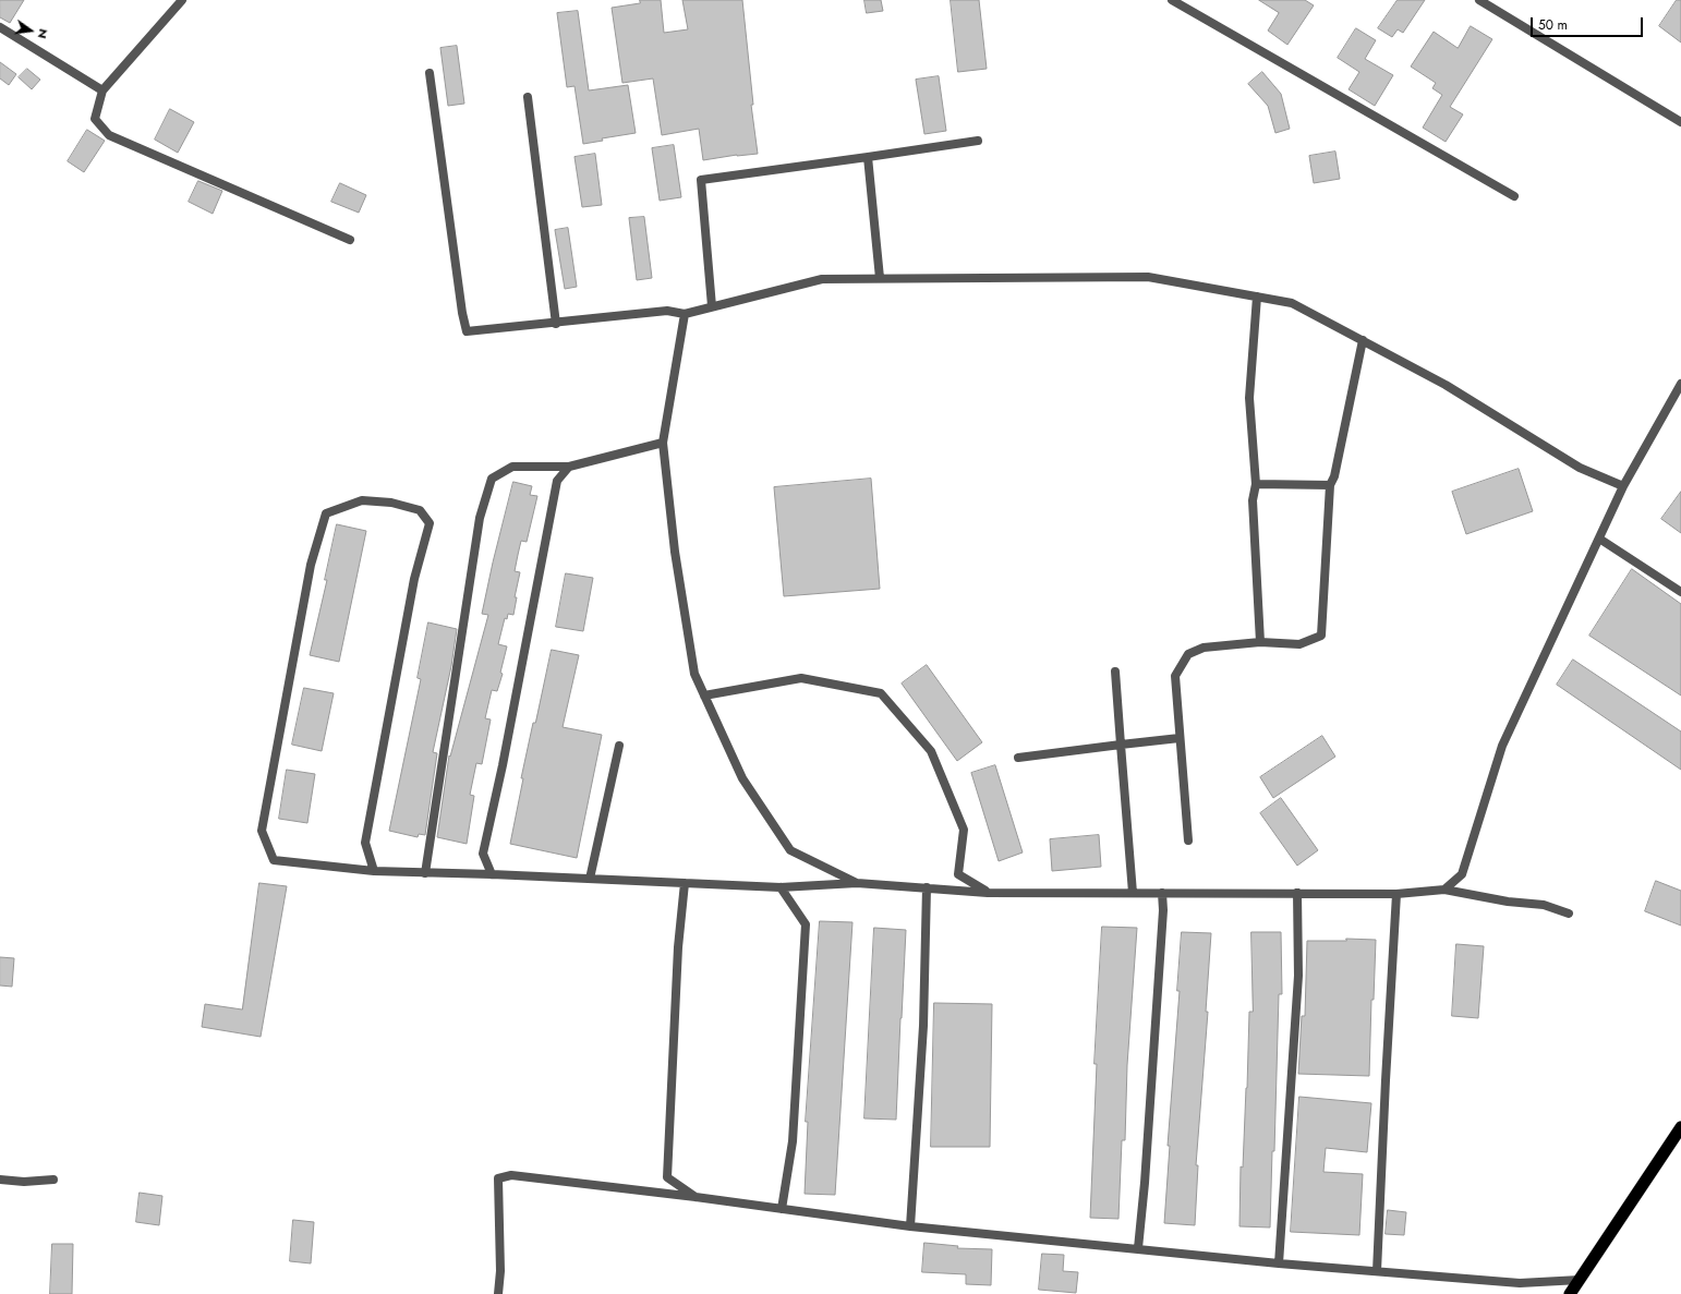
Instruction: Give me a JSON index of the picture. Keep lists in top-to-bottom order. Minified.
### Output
{"scale_bar":"50 m","north":"right"}
